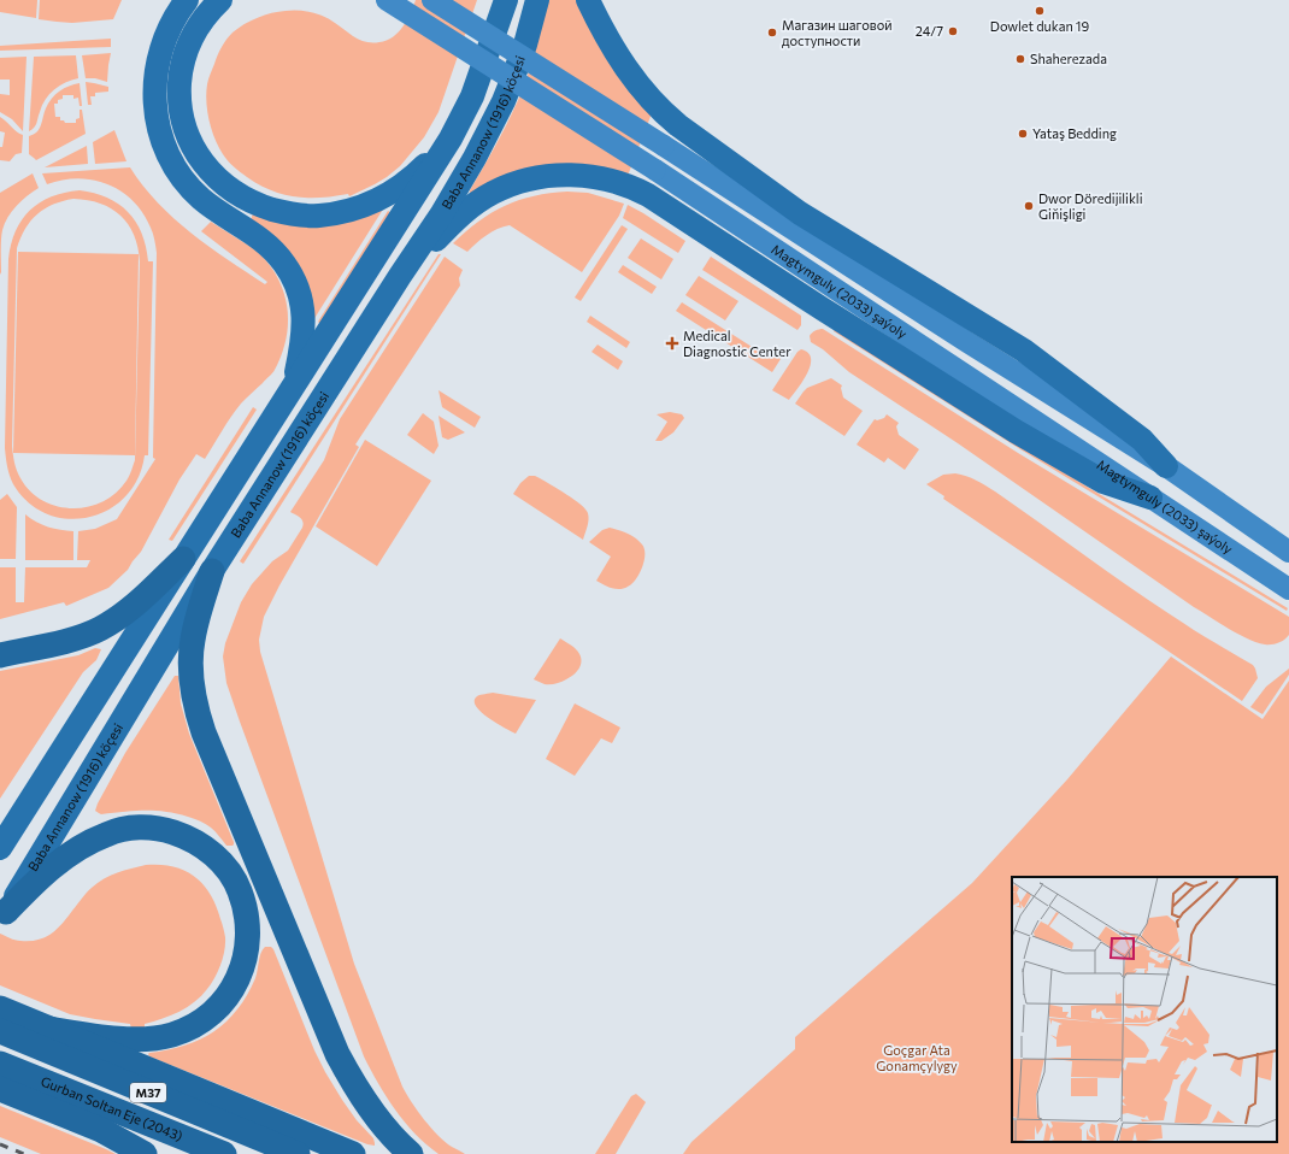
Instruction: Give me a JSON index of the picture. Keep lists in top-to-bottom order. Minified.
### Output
{"streets":{"highway":["M37","Gurban Soltan Eje (2043)"],"main road":["Baba Annanow (1916) köçesi","Magtymguly (2033) şaýoly"]},"parks":["Goçgar Ata Gonamçylygy"],"places":{"other":["Dowlet dukan 19","24/7","Магазин шаговой доступности","Shaherezada","Yataş Bedding","Dwor Döredijilikli Giňişligi"],"health":["Medical Diagnostic Center"]}}
